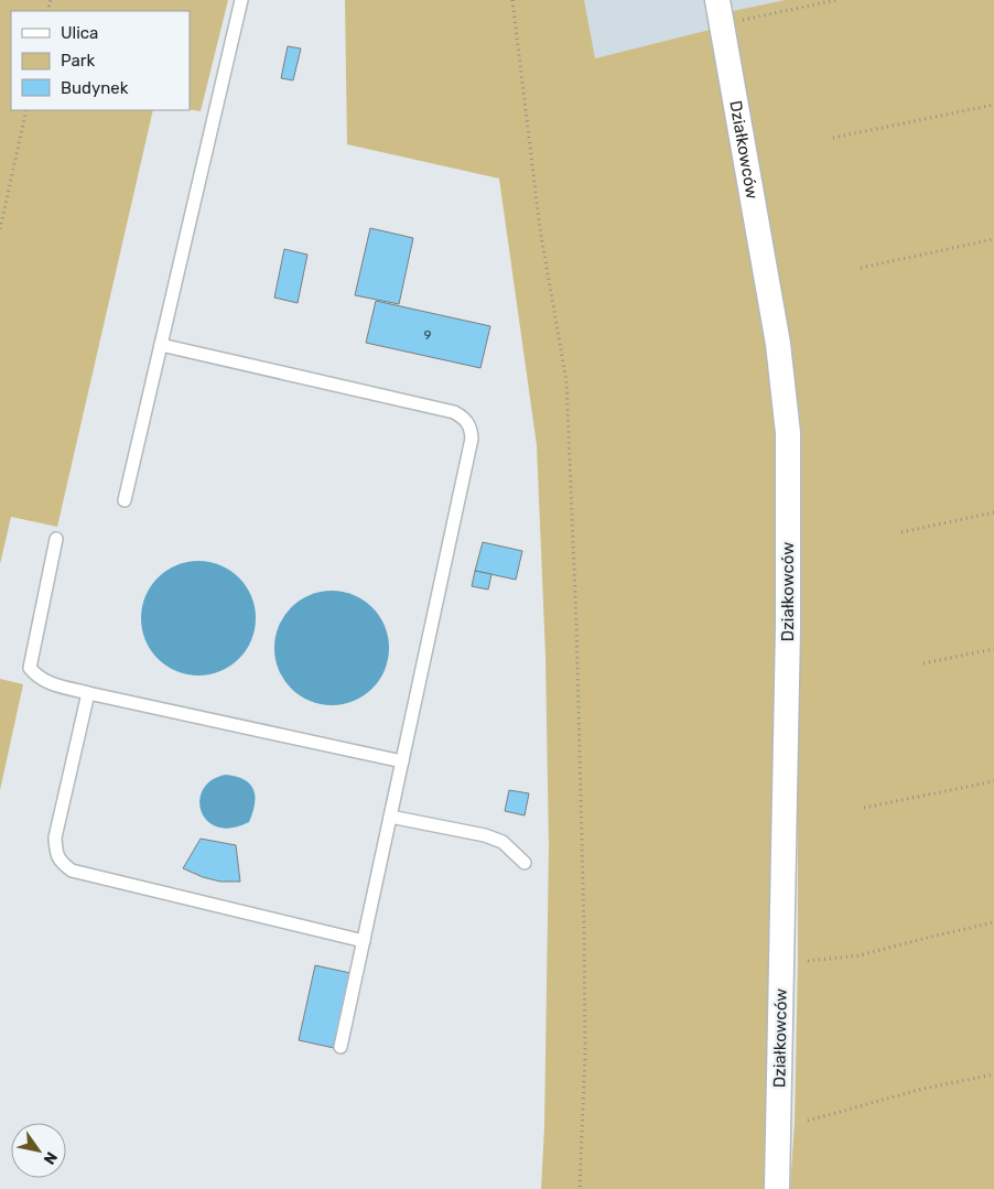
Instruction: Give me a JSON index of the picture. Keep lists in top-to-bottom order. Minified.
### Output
{"streets":{"street":["Działkowców"]},"house_numbers":["9"],"legend":["Ulica","Park","Budynek"],"north":"bottom right"}
